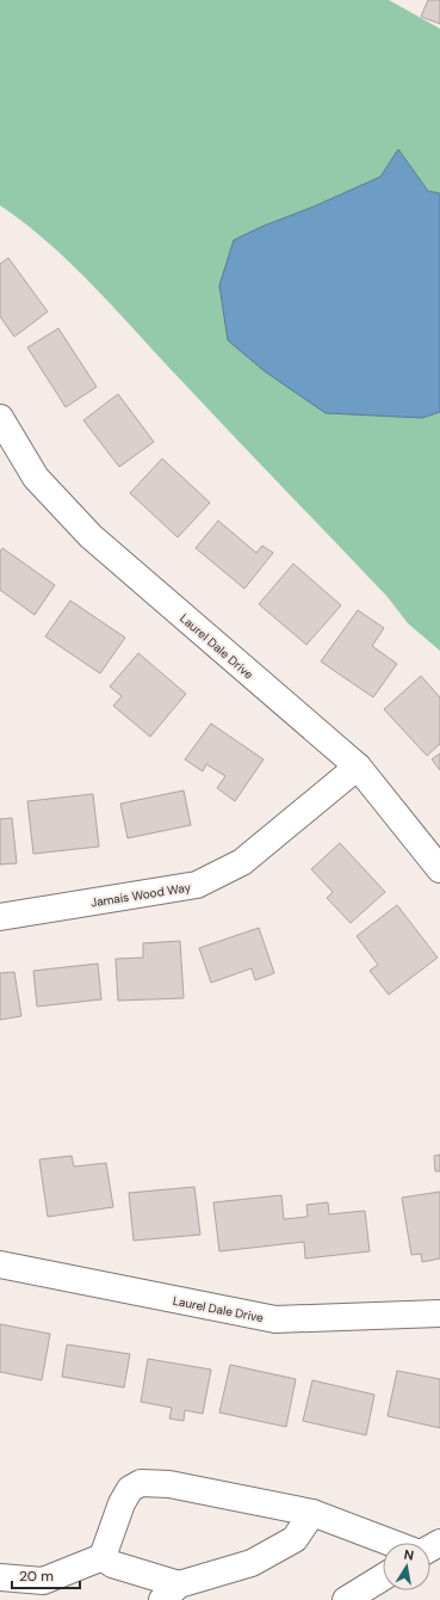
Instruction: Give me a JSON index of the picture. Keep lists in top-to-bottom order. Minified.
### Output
{"streets":{"street":["Laurel Dale Drive","Jamais Wood Way"]},"crossings":[["Laurel Dale Drive","Jamais Wood Way"]],"scale_bar":"20 m","north":"top"}
